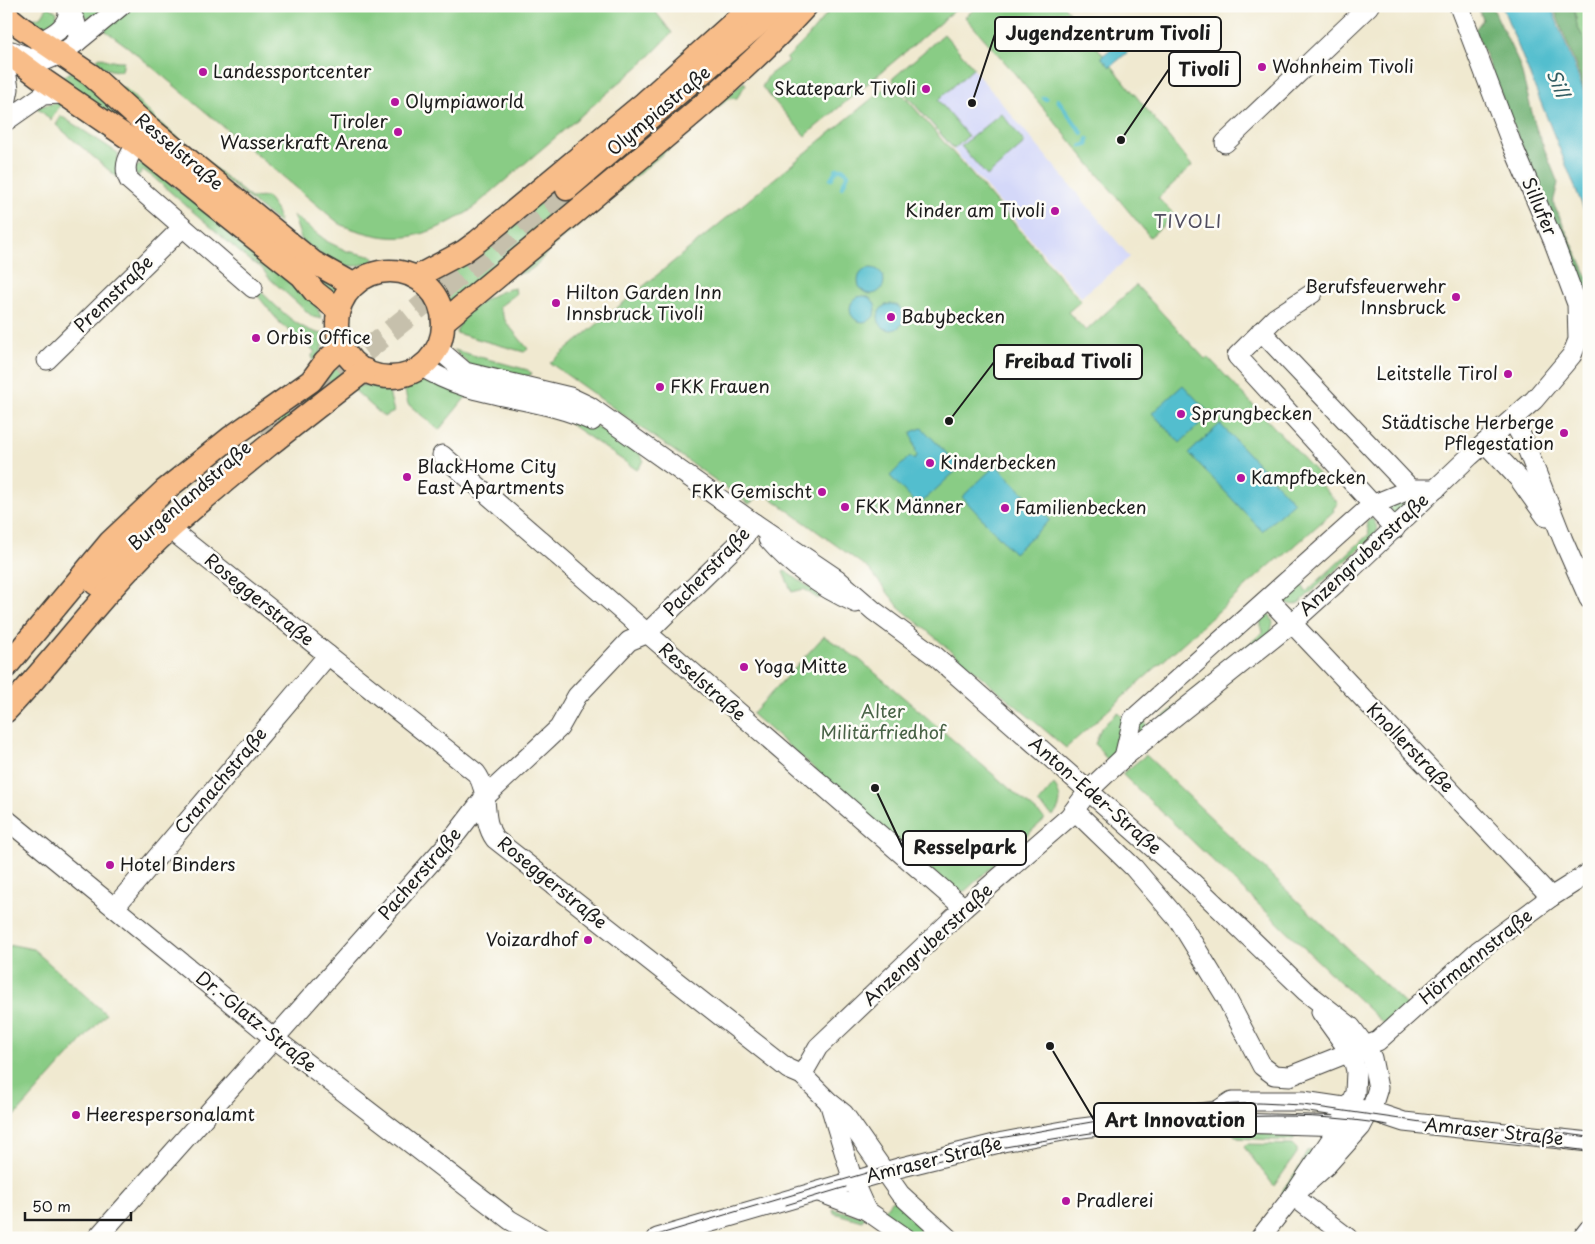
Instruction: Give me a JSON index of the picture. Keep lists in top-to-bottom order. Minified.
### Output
{"streets":{"main road":["Olympiastraße","Resselstraße","Burgenlandstraße"],"street":["Sillufer","Premstraße","Anzengruberstraße","Pacherstraße","Roseggerstraße","Knollerstraße","Cranachstraße","Anton-Eder-Straße","Hörmannstraße","Dr.-Glatz-Straße","Amraser Straße"]},"crossings":[["Resselstraße","Premstraße"],["Resselstraße","Anzengruberstraße"],["Resselstraße","Pacherstraße"],["Resselstraße","Anton-Eder-Straße"],["Sillufer","Anzengruberstraße"],["Anzengruberstraße","Roseggerstraße"],["Anzengruberstraße","Knollerstraße"],["Anzengruberstraße","Anton-Eder-Straße"],["Pacherstraße","Roseggerstraße"],["Pacherstraße","Anton-Eder-Straße"],["Pacherstraße","Dr.-Glatz-Straße"],["Roseggerstraße","Cranachstraße"],["Roseggerstraße","Amraser Straße"],["Knollerstraße","Hörmannstraße"],["Cranachstraße","Dr.-Glatz-Straße"],["Anton-Eder-Straße","Hörmannstraße"],["Anton-Eder-Straße","Amraser Straße"]],"districts":["TIVOLI"],"water":["Sill"],"parks":["Alter Militärfriedhof"],"places":["Wohnheim Tivoli","Landessportcenter","Skatepark Tivoli","Olympiaworld","Jugendzentrum Tivoli","Tiroler Wasserkraft Arena","Tivoli","Kinder am Tivoli","Berufsfeuerwehr Innsbruck","Hilton Garden Inn Innsbruck Tivoli","Babybecken","Orbis Office","Leitstelle Tirol","FKK Frauen","Sprungbecken","Freibad Tivoli","Städtische Herberge Pflegestation","Kinderbecken","BlackHome City East Apartments","Kampfbecken","FKK Gemischt","FKK Männer","Familienbecken","Yoga Mitte","Resselpark","Hotel Binders","Voizardhof","Art Innovation","Heerespersonalamt","Pradlerei"],"scale_bar":"50 m"}
